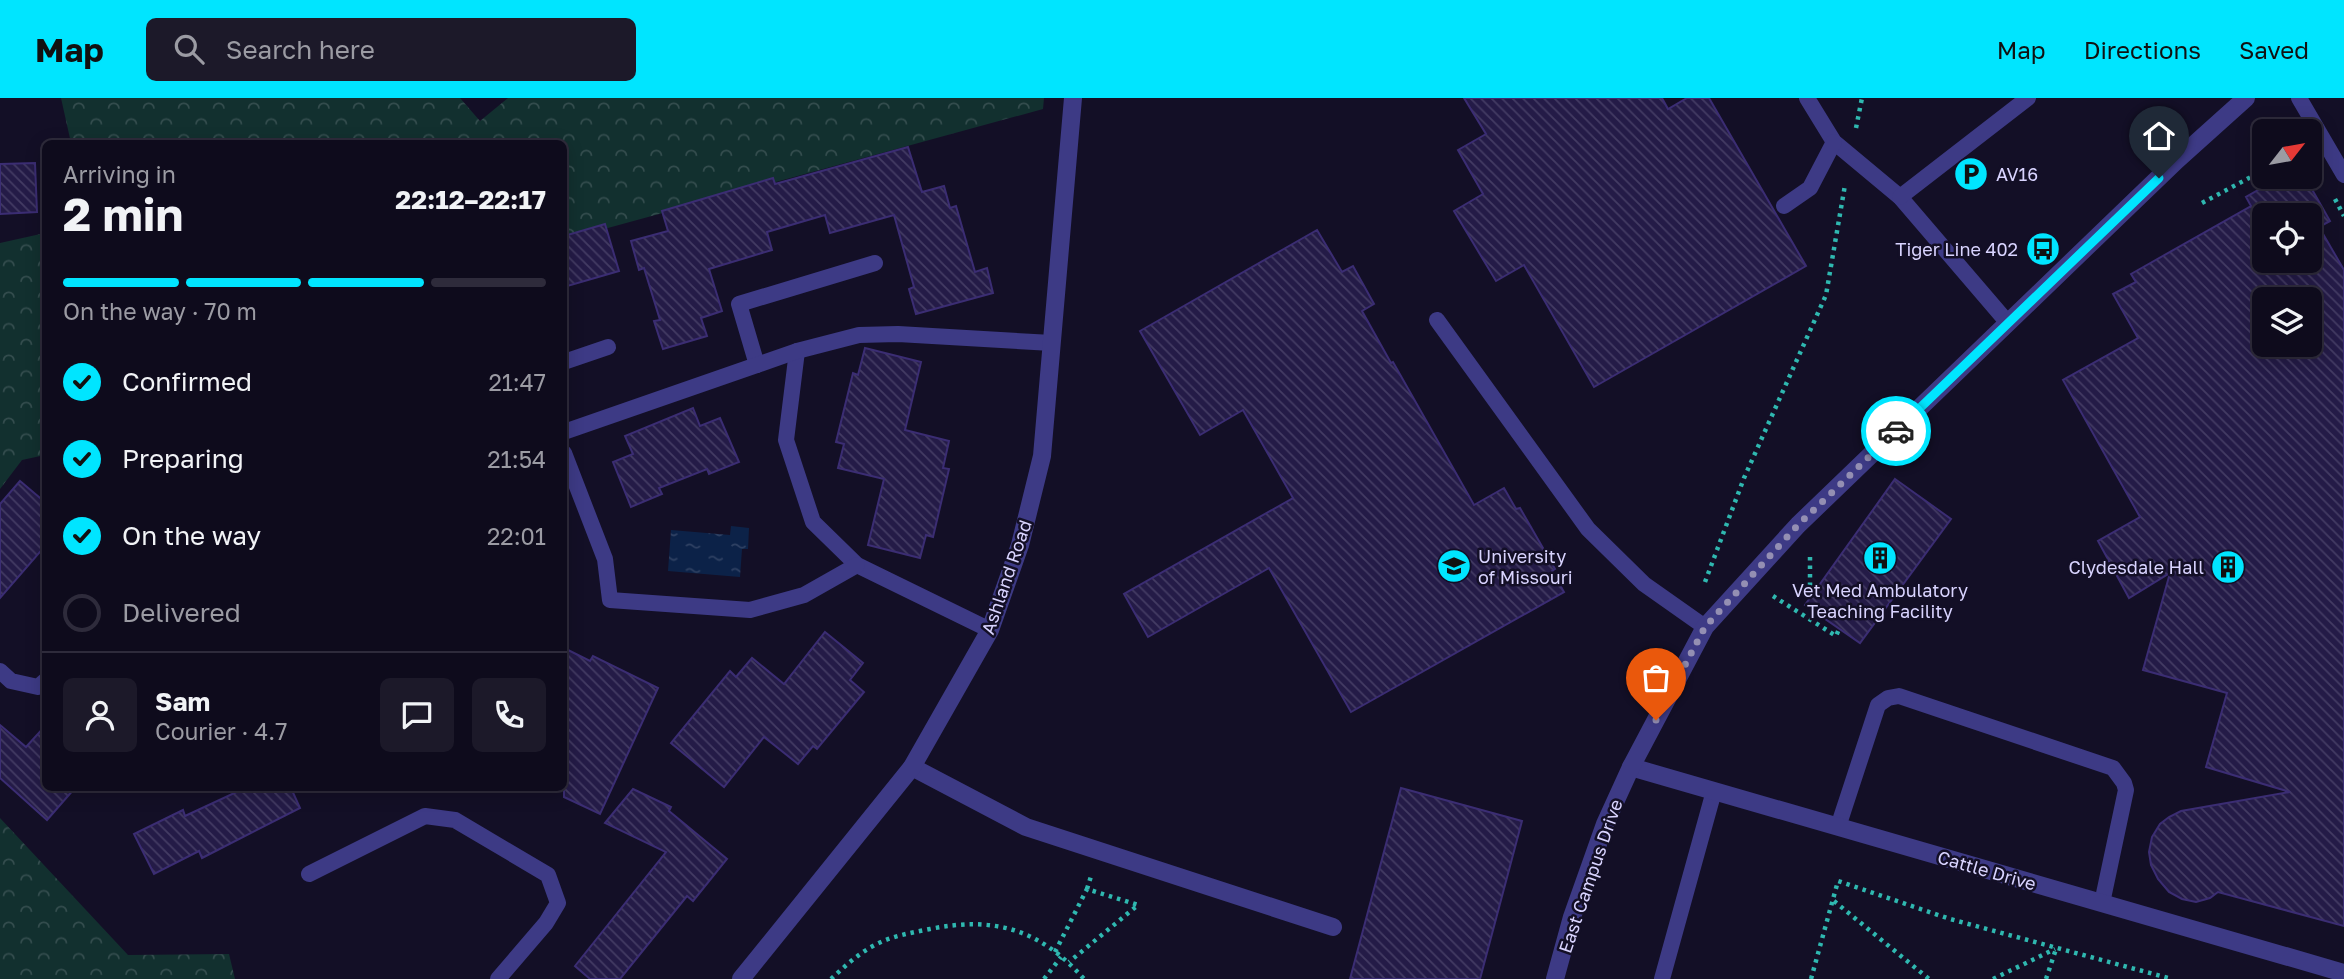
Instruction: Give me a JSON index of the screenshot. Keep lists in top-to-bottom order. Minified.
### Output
{"streets":{"street":["Ashland Road","Cattle Drive","East Campus Drive"]},"crossings":[["Cattle Drive","East Campus Drive"]],"places":{"parking":["AV16"],"bus stop":["Tiger Line 402"],"building":["Vet Med Ambulatory Teaching Facility","Clydesdale Hall"],"school or university":["University of Missouri"]},"north":"top right","page":{"header":"Map","search":"Search here","nav":["Map","Directions","Saved"],"heading":["2 min","Arriving in","22:12–22:17"],"panel":["Sam","Courier · 4.7"],"bar":"On the way · 70 m","list":[["Confirmed","21:47"],["Preparing","21:54"],["On the way","22:01"],"Delivered"]}}
